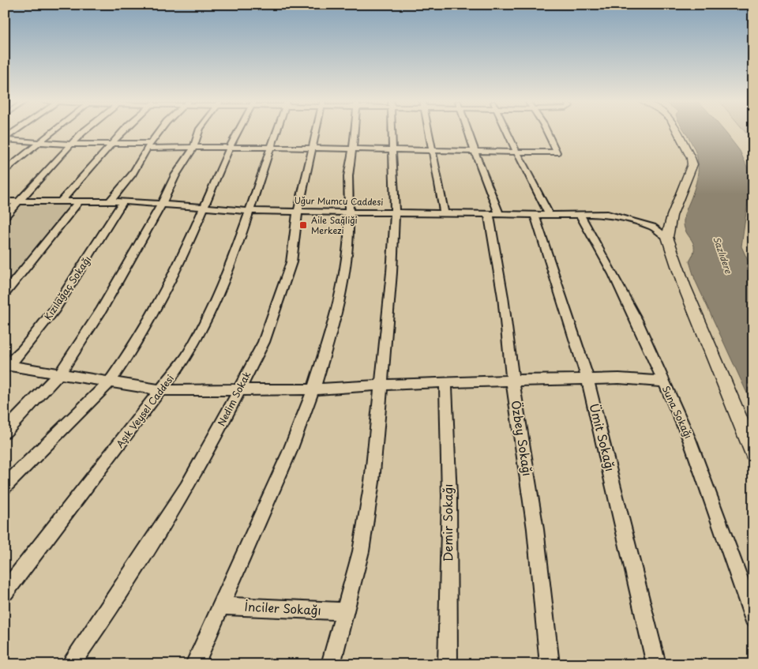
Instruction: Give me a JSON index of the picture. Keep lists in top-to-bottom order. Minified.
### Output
{"streets":{"street":["Uğur Mumcu Caddesi","Kızılağaç Sokağı","Nedim Sokak","Aşık Veysel Caddesi","Suna Sokağı","Ümit Sokağı","Özbey Sokağı","Demir Sokağı","İnciler Sokağı"]},"crossings":[["Uğur Mumcu Caddesi","Kızılağaç Sokağı"],["Uğur Mumcu Caddesi","Nedim Sokak"],["Uğur Mumcu Caddesi","Aşık Veysel Caddesi"],["Uğur Mumcu Caddesi","Suna Sokağı"],["Uğur Mumcu Caddesi","Ümit Sokağı"],["Uğur Mumcu Caddesi","Özbey Sokağı"]],"water":["Sazlıdere"],"places":{"transit":["Aile Sağliği Merkezi"]}}
